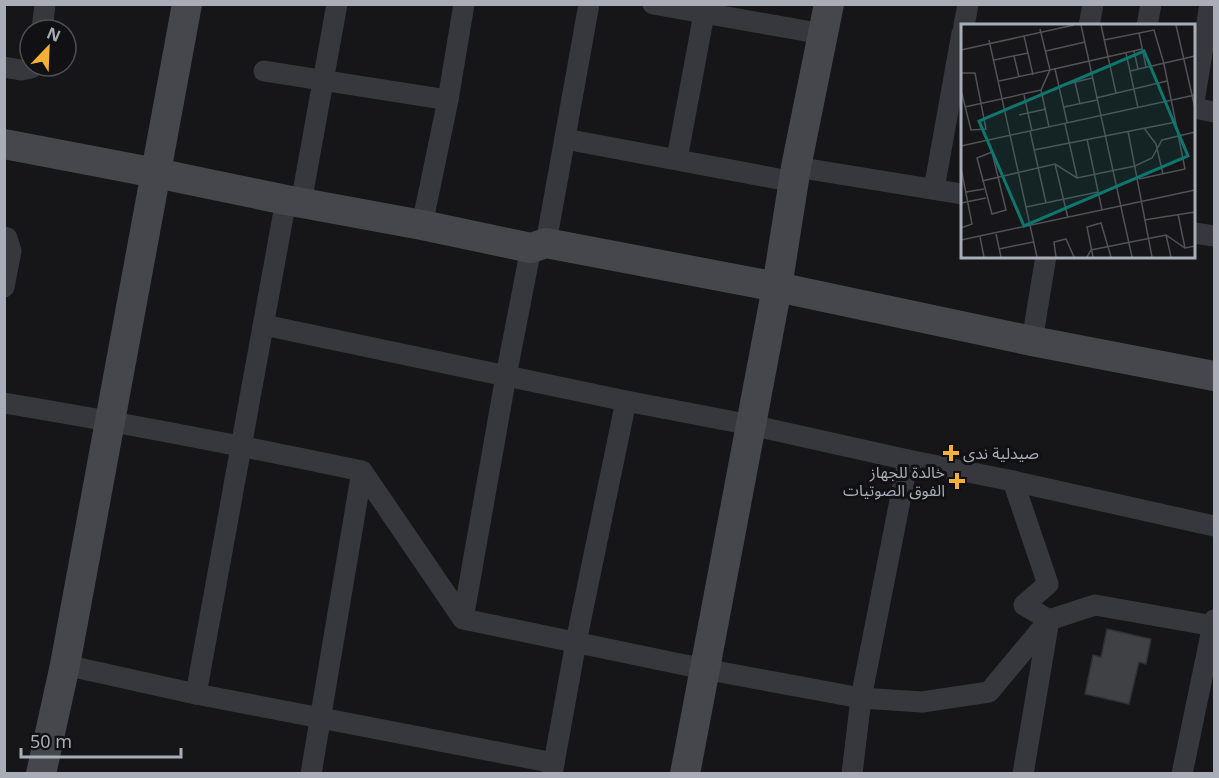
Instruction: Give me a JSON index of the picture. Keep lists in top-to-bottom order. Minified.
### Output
{"places":{"health":["صيدلية ندى","خالدة للجهاز الفوق الصوتيات"]},"scale_bar":"50 m","north":"top right"}
